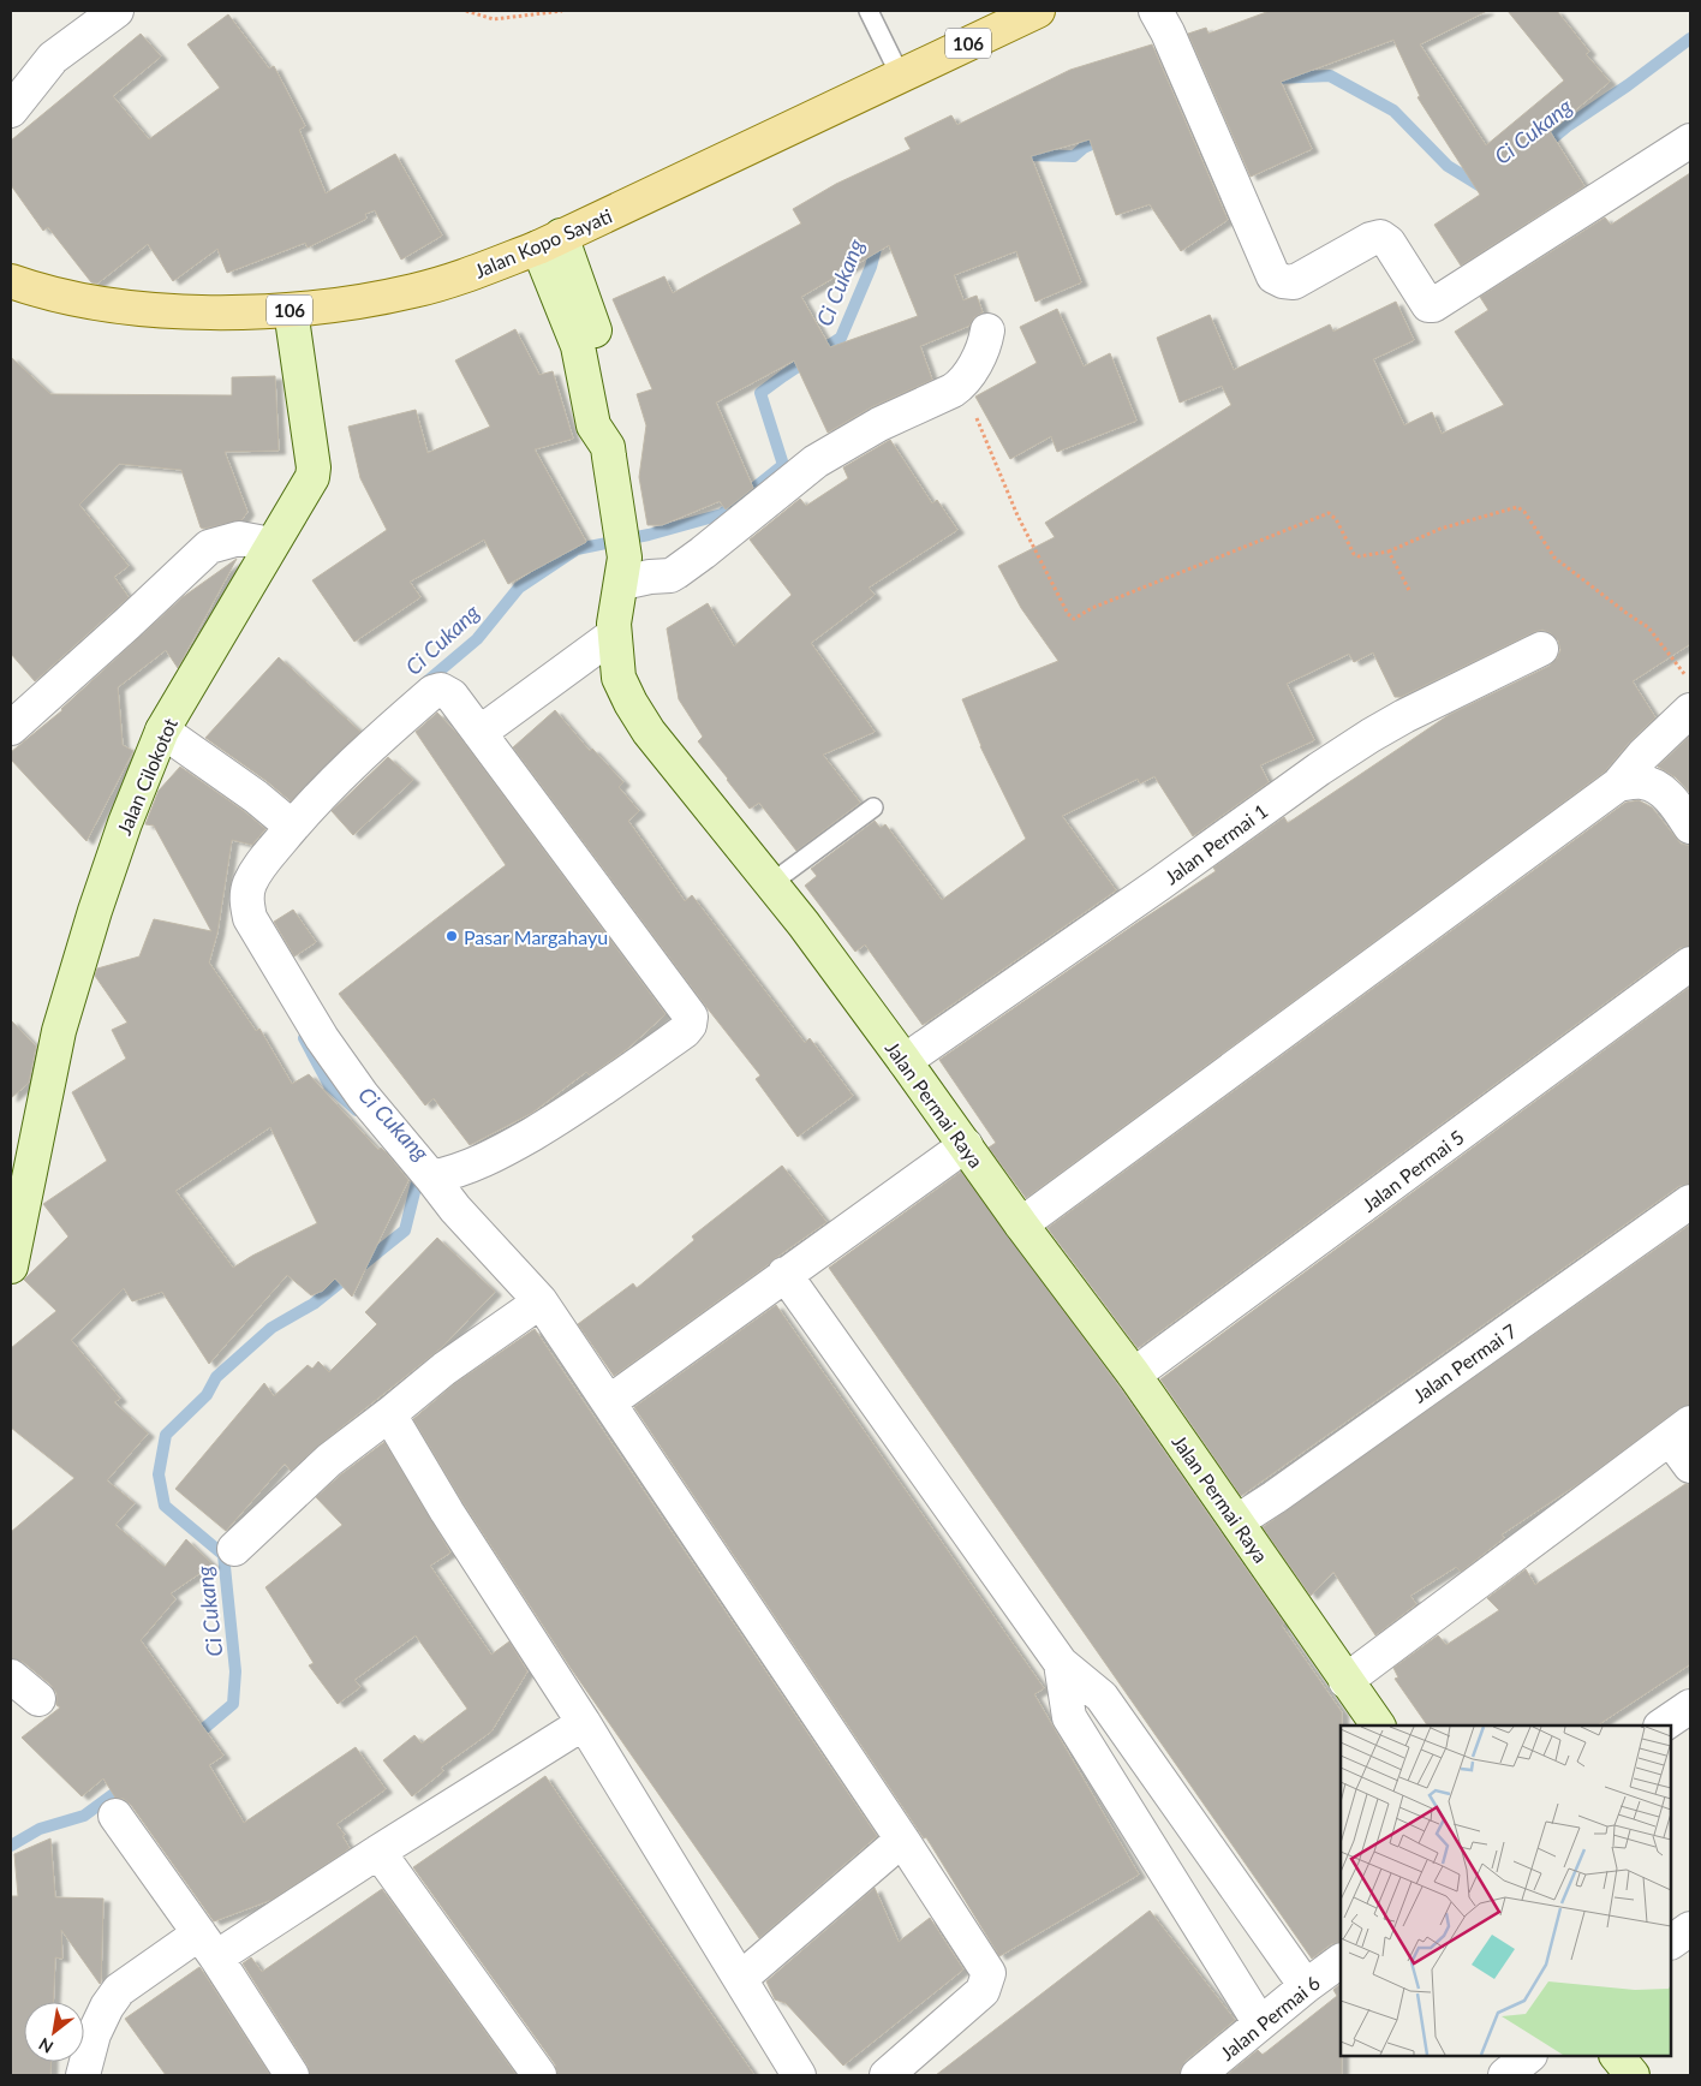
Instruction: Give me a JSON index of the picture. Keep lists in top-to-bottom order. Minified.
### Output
{"streets":{"main road":["106","Jalan Kopo Sayati"],"street":["Jalan Cilokotot","Jalan Permai 1","Jalan Permai Raya","Jalan Permai 5","Jalan Permai 7","Jalan Permai 6"]},"crossings":[["Jalan Kopo Sayati","Jalan Cilokotot"],["Jalan Kopo Sayati","Jalan Permai Raya"],["Jalan Permai 1","Jalan Permai Raya"],["Jalan Permai Raya","Jalan Permai 5"],["Jalan Permai Raya","Jalan Permai 7"]],"water":["Ci Cukang"],"places":["Pasar Margahayu"],"north":"bottom left"}
